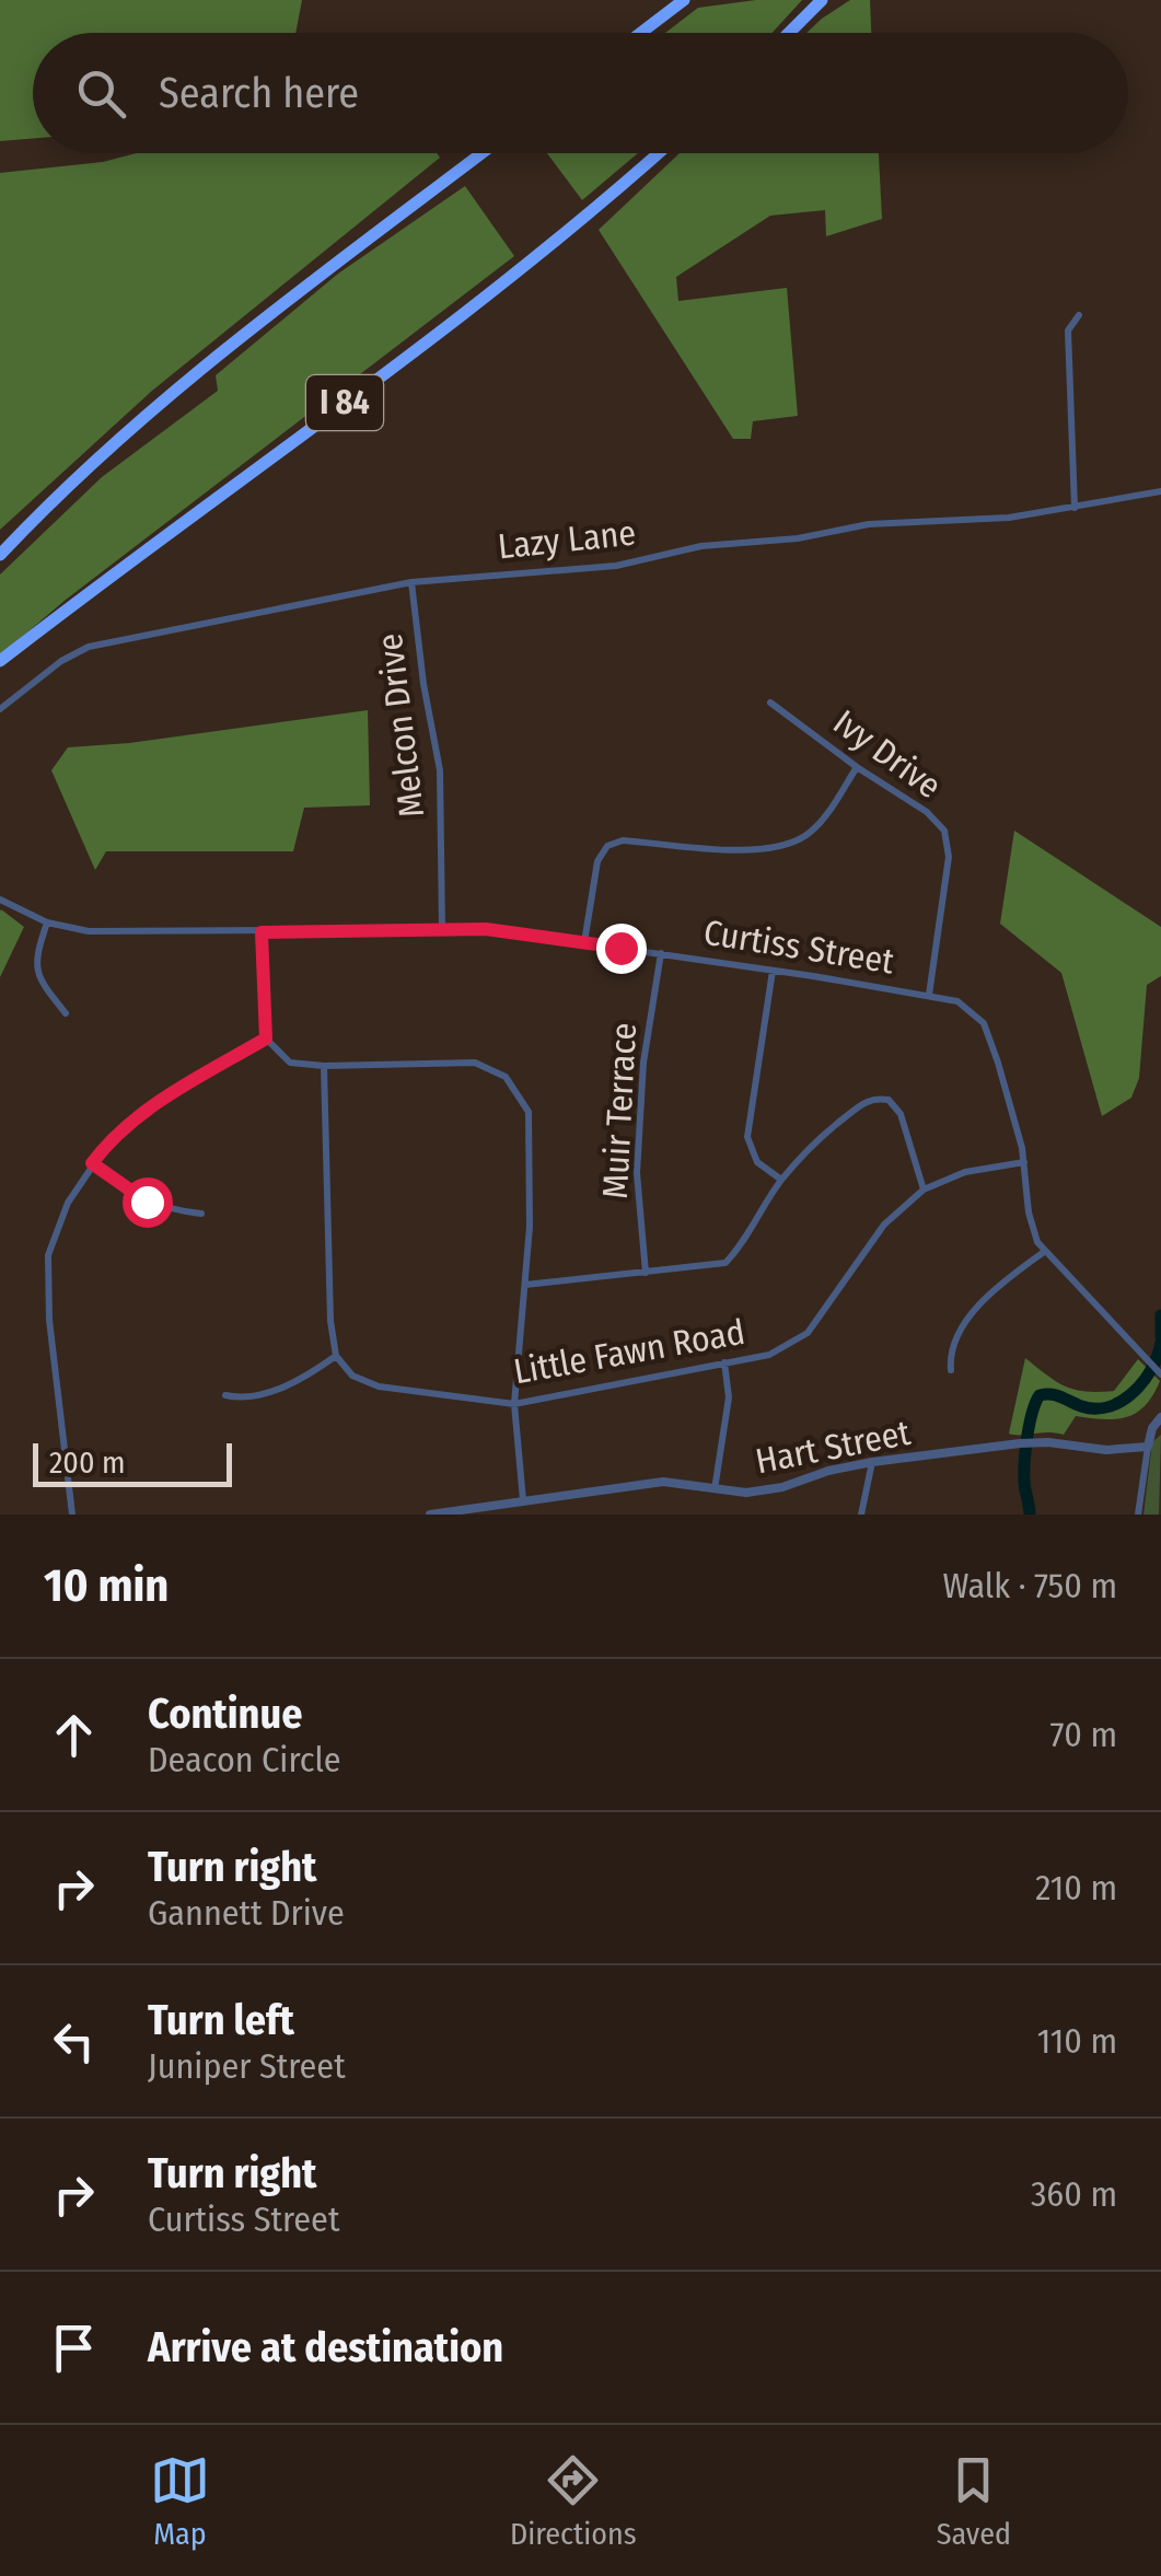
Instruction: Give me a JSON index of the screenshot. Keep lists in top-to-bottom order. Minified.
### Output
{"streets":{"highway":["I 84"],"street":["Lazy Lane","Melcon Drive","Ivy Drive","Curtiss Street","Muir Terrace","Little Fawn Road","Hart Street"]},"crossings":[["Lazy Lane","Melcon Drive"],["Melcon Drive","Curtiss Street"],["Ivy Drive","Curtiss Street"],["Curtiss Street","Muir Terrace"],["Curtiss Street","Little Fawn Road"]],"scale_bar":"200 m","page":{"search":"Search here","scale":"200 m","heading":["10 min","Walk · 750 m"],"list":[["Continue","Deacon Circle","70 m"],["Turn right","Gannett Drive","210 m"],["Turn left","Juniper Street","110 m"],["Turn right","Curtiss Street","360 m"],"Arrive at destination"],"nav":["Map","Directions","Saved"]}}
